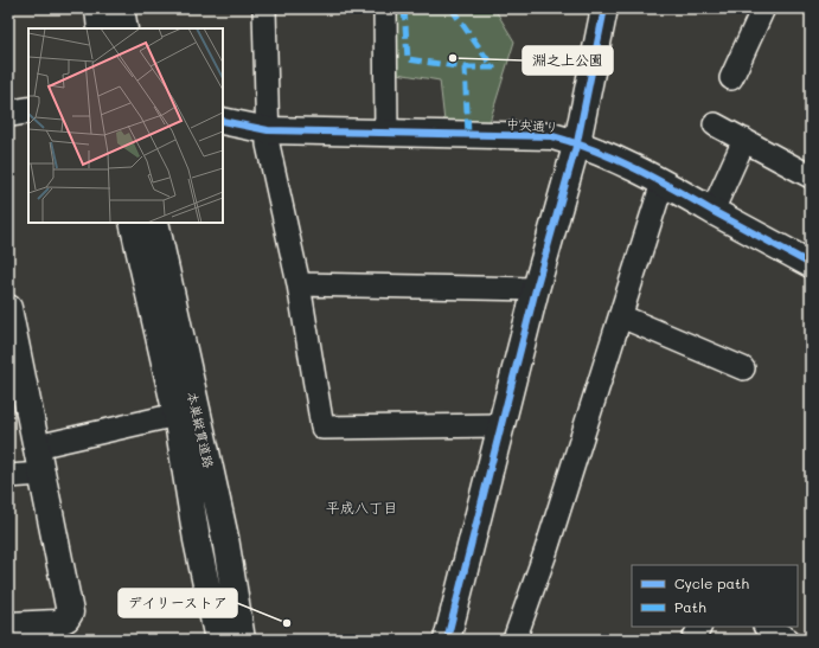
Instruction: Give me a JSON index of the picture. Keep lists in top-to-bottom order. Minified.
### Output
{"streets":{"street":["中央通り","本巣縦貫道路"]},"districts":["平成八丁目"],"places":["淵之上公園","デイリーストア"],"legend":["Cycle path","Path"]}
